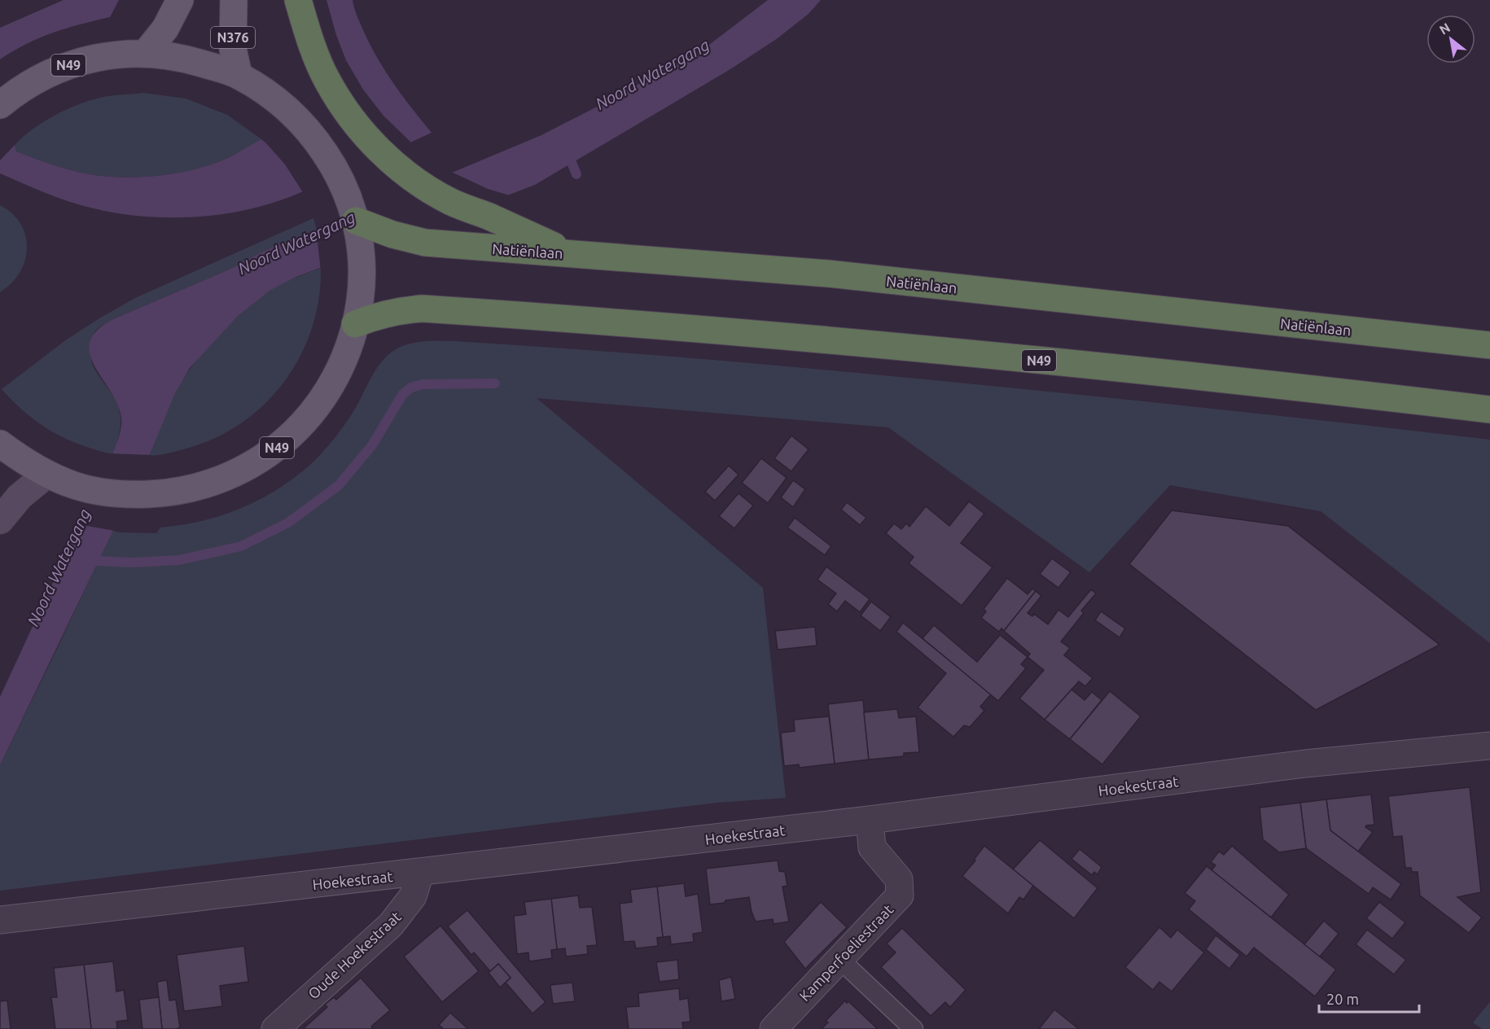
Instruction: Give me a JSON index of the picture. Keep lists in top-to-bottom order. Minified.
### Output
{"streets":{"highway":["N49","Natiënlaan"],"main road":["N376"],"street":["Hoekestraat","Kamperfoeliestraat","Oude Hoekestraat"]},"crossings":[["N376","N49"],["N49","Natiënlaan"],["Hoekestraat","Kamperfoeliestraat"],["Hoekestraat","Oude Hoekestraat"]],"water":["Noord Watergang"],"scale_bar":"20 m","north":"top left"}
